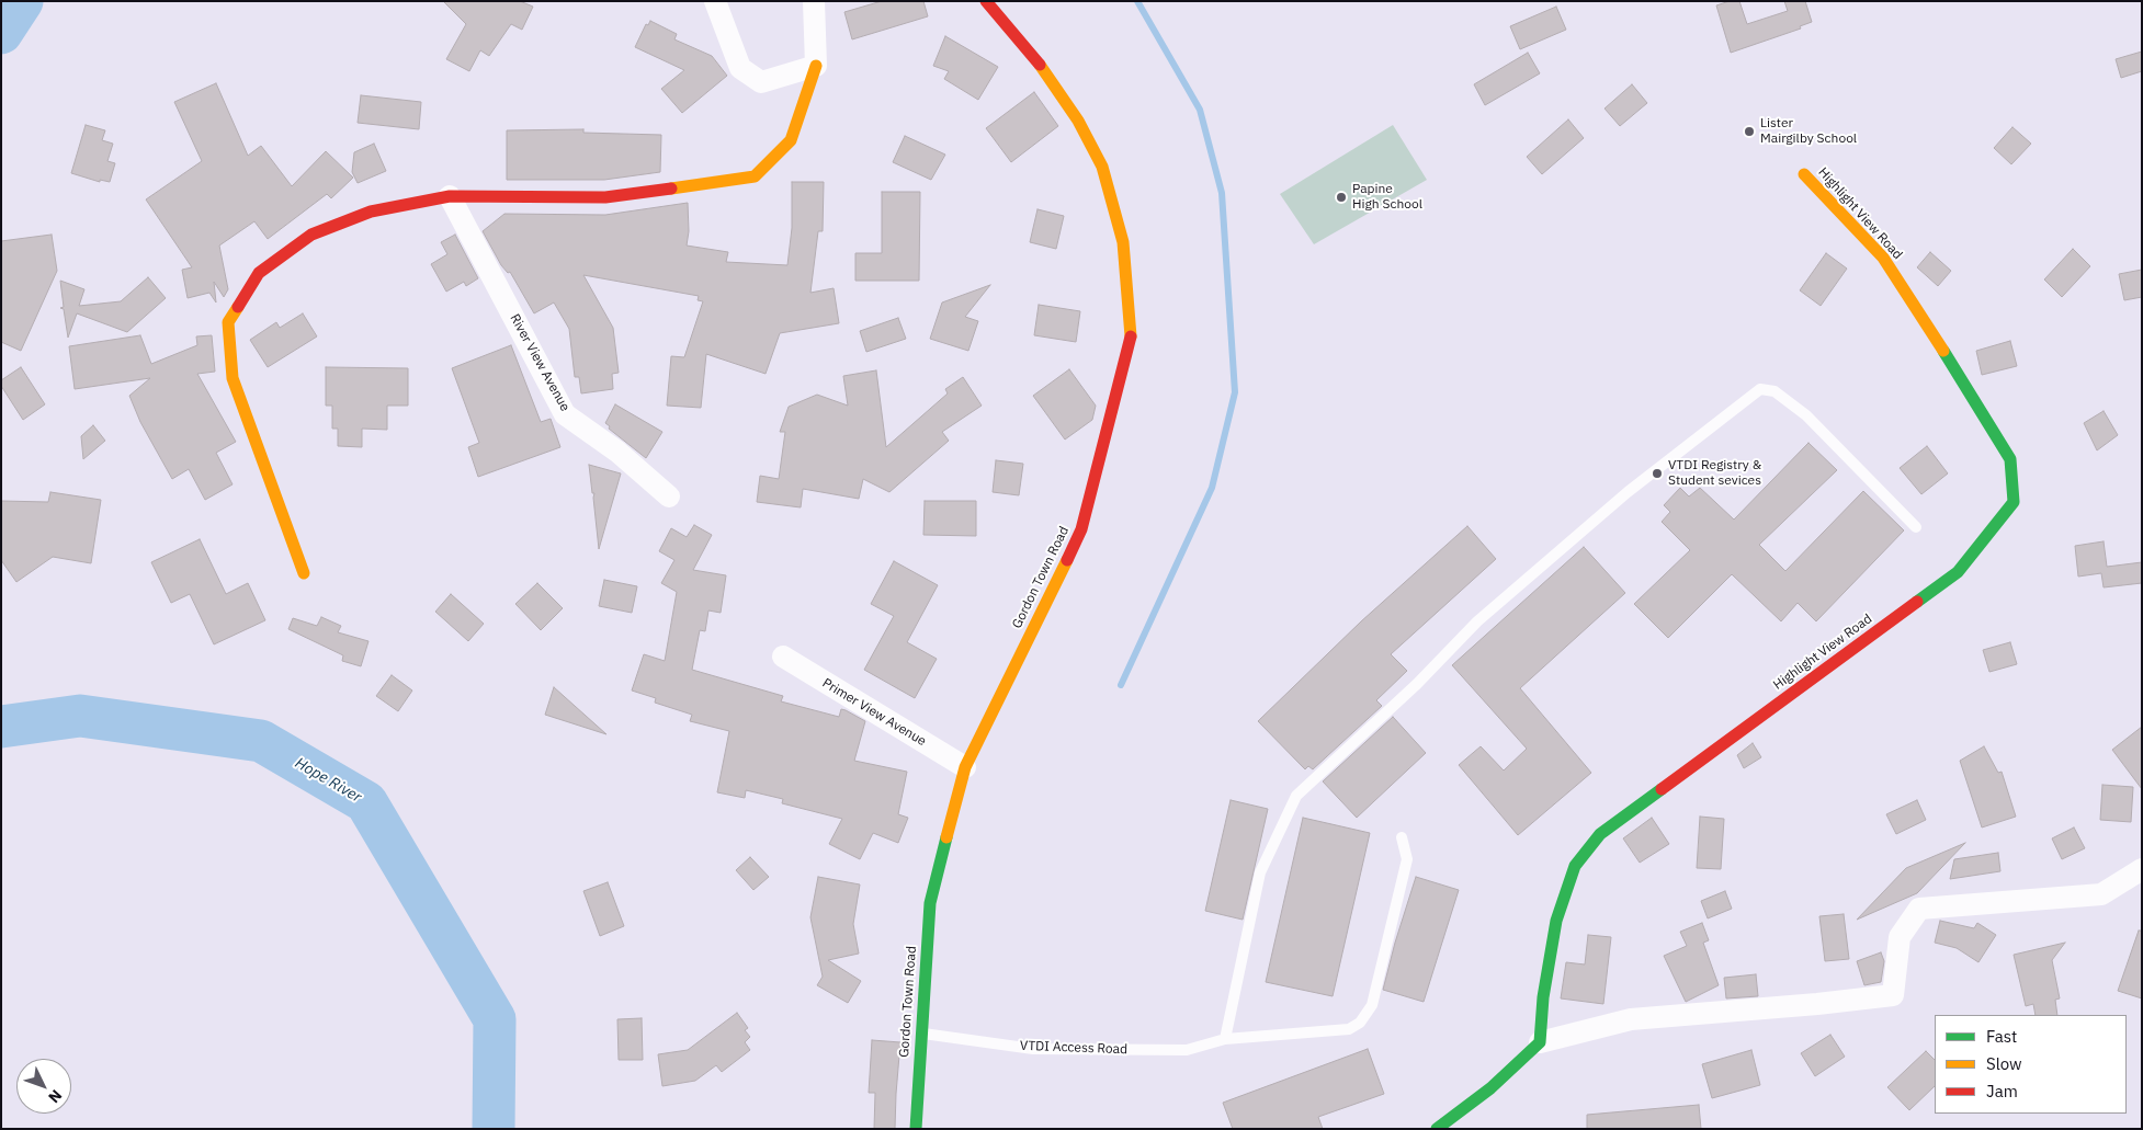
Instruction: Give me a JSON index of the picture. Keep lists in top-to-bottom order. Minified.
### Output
{"streets":{"street":["Highlight View Road","River View Avenue","Gordon Town Road","Primer View Avenue"],"lane":["VTDI Access Road"]},"crossings":[["Gordon Town Road","Primer View Avenue"],["Gordon Town Road","VTDI Access Road"]],"water":["Hope River"],"places":["Lister Mairgilby School","Papine High School","VTDI Registry & Student sevices"],"legend":["Fast","Slow","Jam"],"north":"bottom right"}
